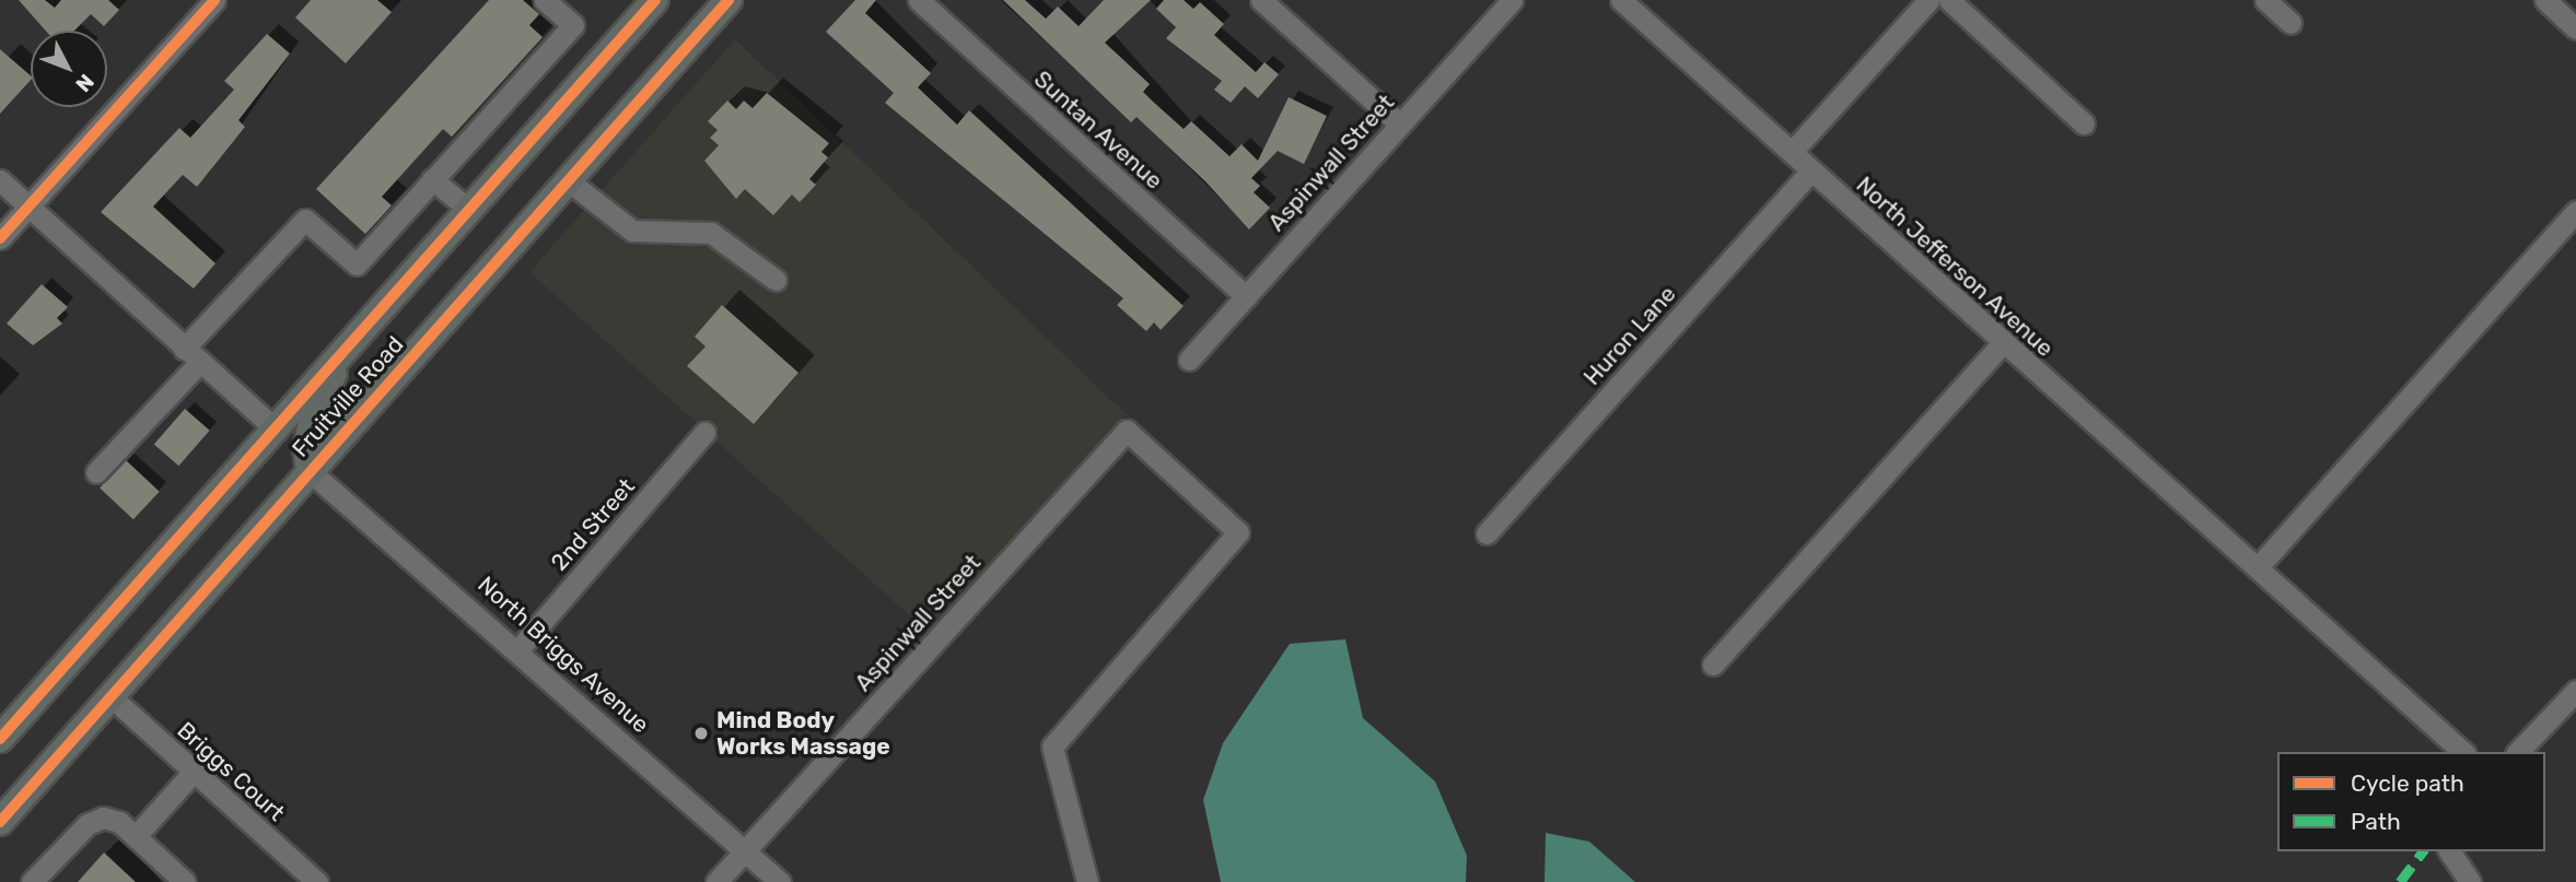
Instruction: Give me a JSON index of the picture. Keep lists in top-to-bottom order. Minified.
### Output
{"streets":{"main road":["Fruitville Road"],"street":["Suntan Avenue","Aspinwall Street","North Jefferson Avenue","Huron Lane","2nd Street","North Briggs Avenue","Briggs Court"]},"crossings":[["Suntan Avenue","Aspinwall Street"],["Aspinwall Street","North Briggs Avenue"],["North Jefferson Avenue","Huron Lane"],["Fruitville Road","North Briggs Avenue"],["Fruitville Road","Briggs Court"],["2nd Street","North Briggs Avenue"]],"places":["Mind Body Works Massage"],"legend":["Cycle path","Path"],"north":"bottom right"}
